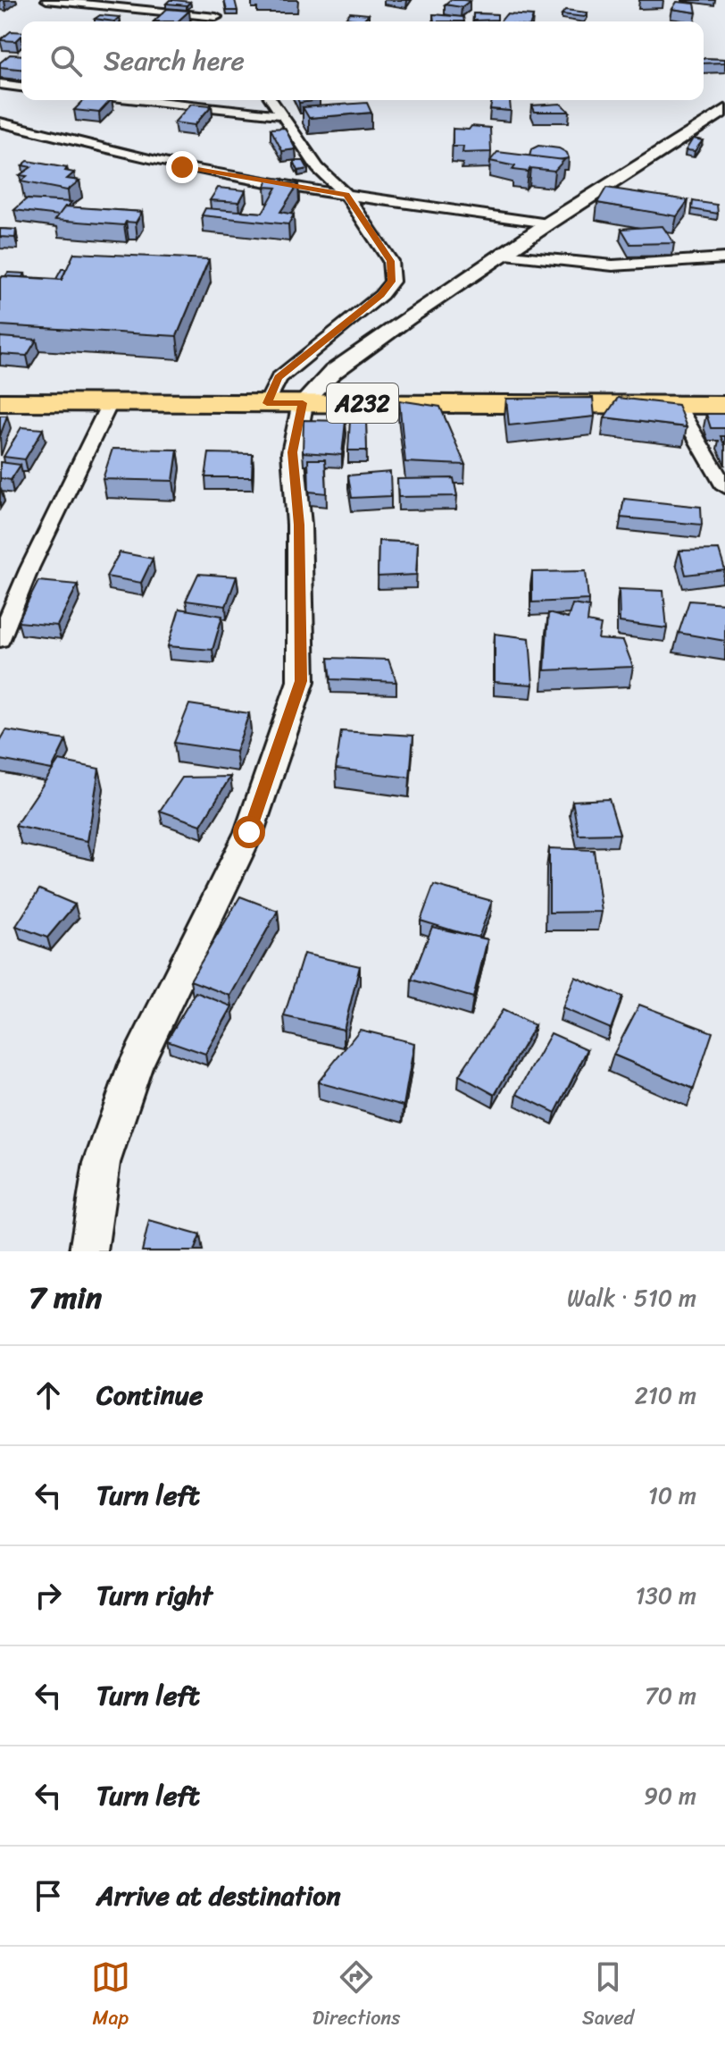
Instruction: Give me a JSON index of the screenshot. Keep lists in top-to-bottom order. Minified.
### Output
{"streets":{"main road":["A232"]},"page":{"search":"Search here","heading":["7 min","Walk · 510 m"],"list":[["Continue","210 m"],["Turn left","10 m"],["Turn right","130 m"],["Turn left","70 m"],["Turn left","90 m"],"Arrive at destination"],"nav":["Map","Directions","Saved"]}}
